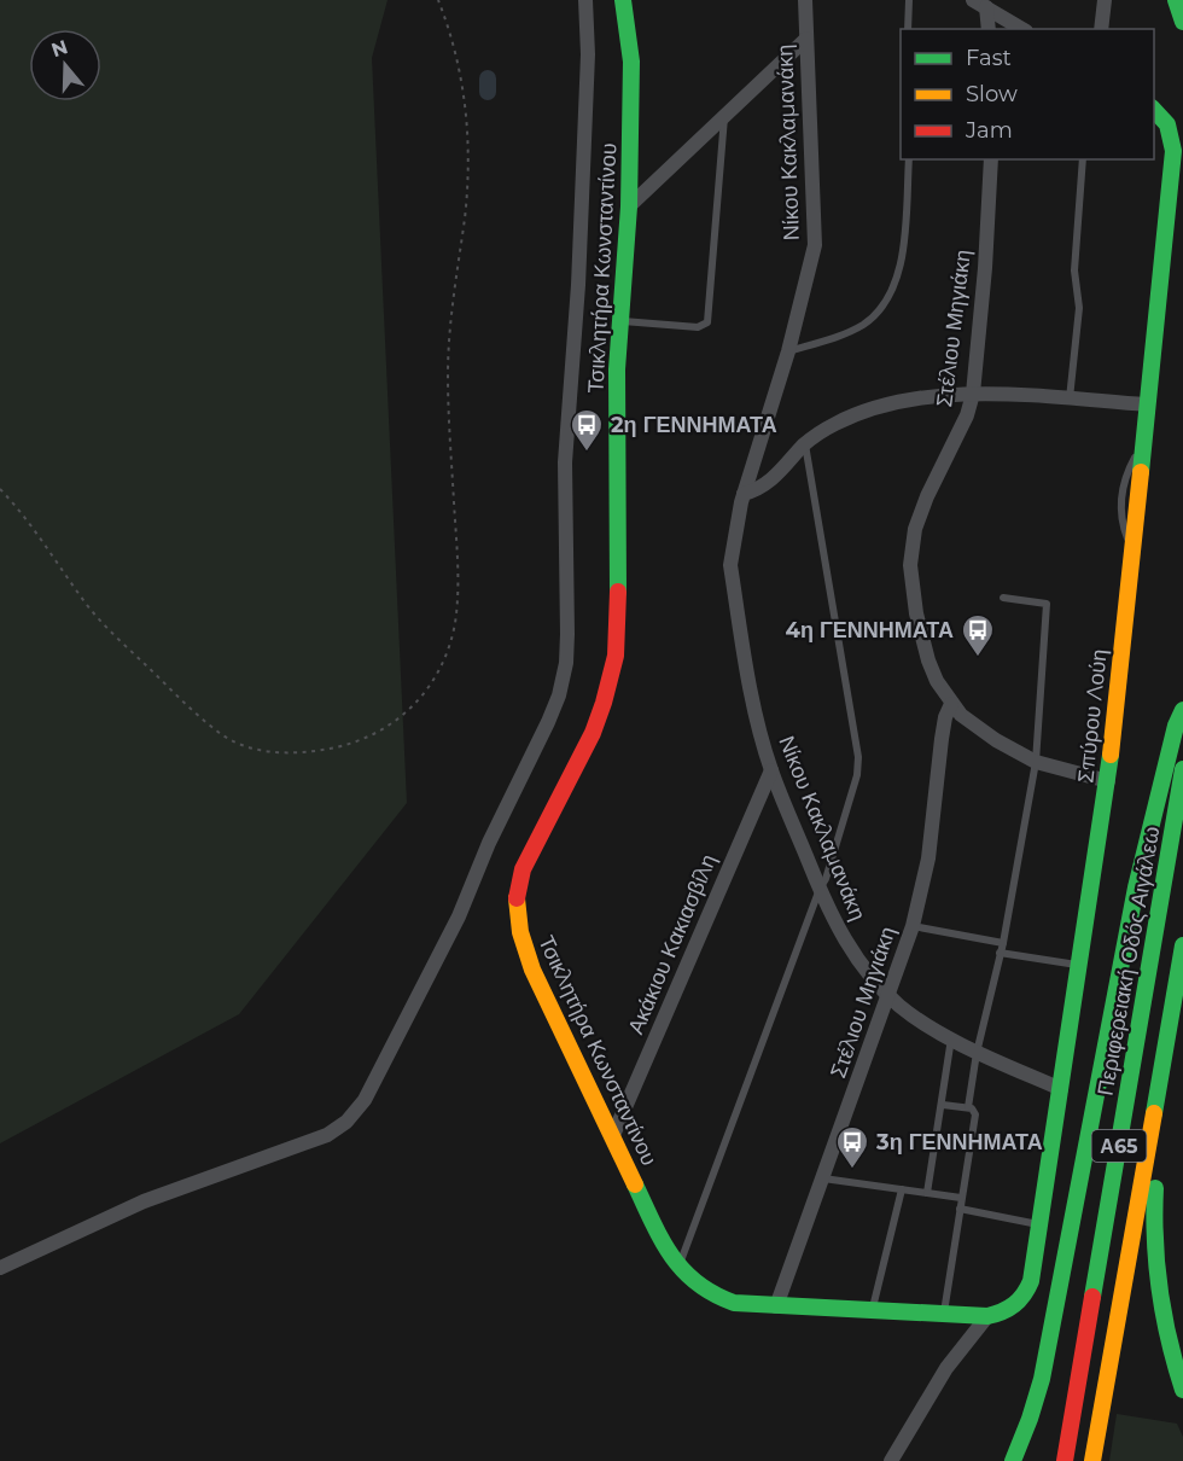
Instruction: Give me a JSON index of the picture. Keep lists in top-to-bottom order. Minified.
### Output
{"streets":{"main road":["Τσικλητήρα Κωνσταντίνου","Σπύρου Λούη","Περιφερειακή Οδός Αιγάλεω","Α65"],"street":["Νίκου Κακλαμανάκη","Στέλιου Μηγιάκη","Ακάκιου Κακιασβίλη"]},"crossings":[["Νίκου Κακλαμανάκη","Στέλιου Μηγιάκη"],["Νίκου Κακλαμανάκη","Σπύρου Λούη"],["Νίκου Κακλαμανάκη","Ακάκιου Κακιασβίλη"],["Τσικλητήρα Κωνσταντίνου","Στέλιου Μηγιάκη"],["Τσικλητήρα Κωνσταντίνου","Σπύρου Λούη"],["Τσικλητήρα Κωνσταντίνου","Ακάκιου Κακιασβίλη"],["Στέλιου Μηγιάκη","Σπύρου Λούη"]],"places":{"bus stop":["2η ΓΕΝΝΗΜΑΤΑ","4η ΓΕΝΝΗΜΑΤΑ","3η ΓΕΝΝΗΜΑΤΑ"]},"legend":["Fast","Slow","Jam"],"north":"top"}
